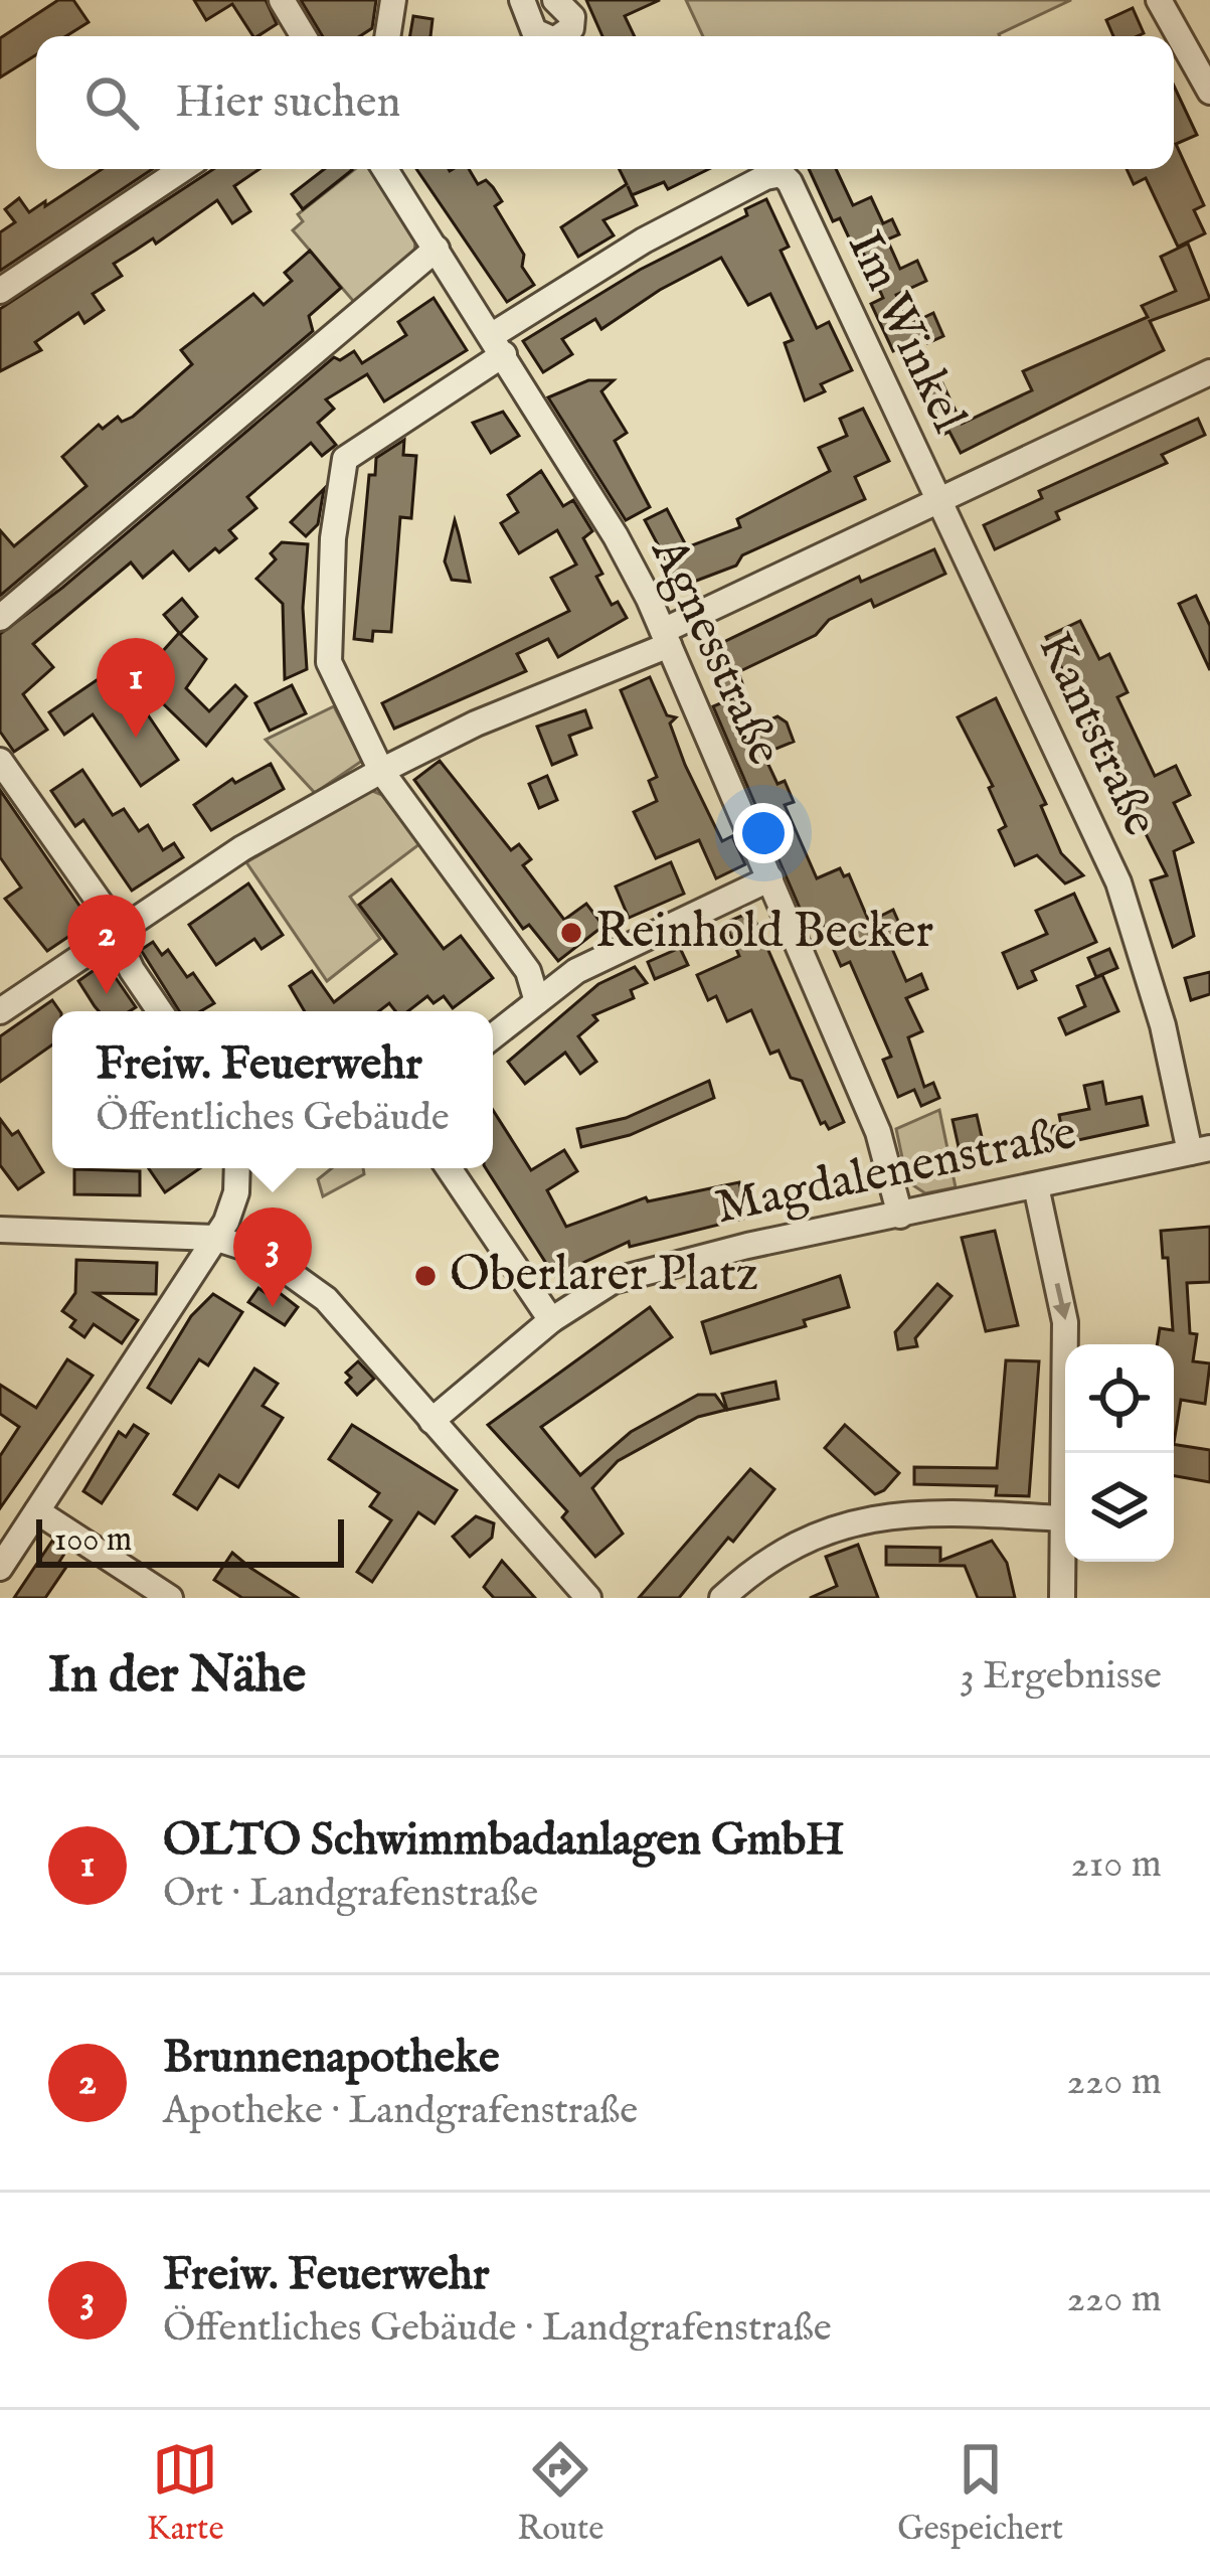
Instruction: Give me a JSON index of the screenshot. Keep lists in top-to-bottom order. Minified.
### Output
{"streets":{"street":["Im Winkel","Agnesstraße","Kantstraße","Magdalenenstraße"]},"crossings":[["Im Winkel","Agnesstraße"],["Im Winkel","Kantstraße"],["Agnesstraße","Magdalenenstraße"],["Kantstraße","Magdalenenstraße"]],"places":["Reinhold Becker","Oberlarer Platz"],"scale_bar":"100 m","page":{"search":"Hier suchen","pins":["1","2","3"],"popup":["Freiw. Feuerwehr","Öffentliches Gebäude"],"scale":"100 m","heading":["In der Nähe","3 Ergebnisse"],"list":[{"mark":"1","name":"OLTO Schwimmbadanlagen GmbH","note":"Ort · Landgrafenstraße","value":"210 m"},{"mark":"2","name":"Brunnenapotheke","note":"Apotheke · Landgrafenstraße","value":"220 m"},{"mark":"3","name":"Freiw. Feuerwehr","note":"Öffentliches Gebäude · Landgrafenstraße","value":"220 m"}],"nav":["Karte","Route","Gespeichert"]}}
